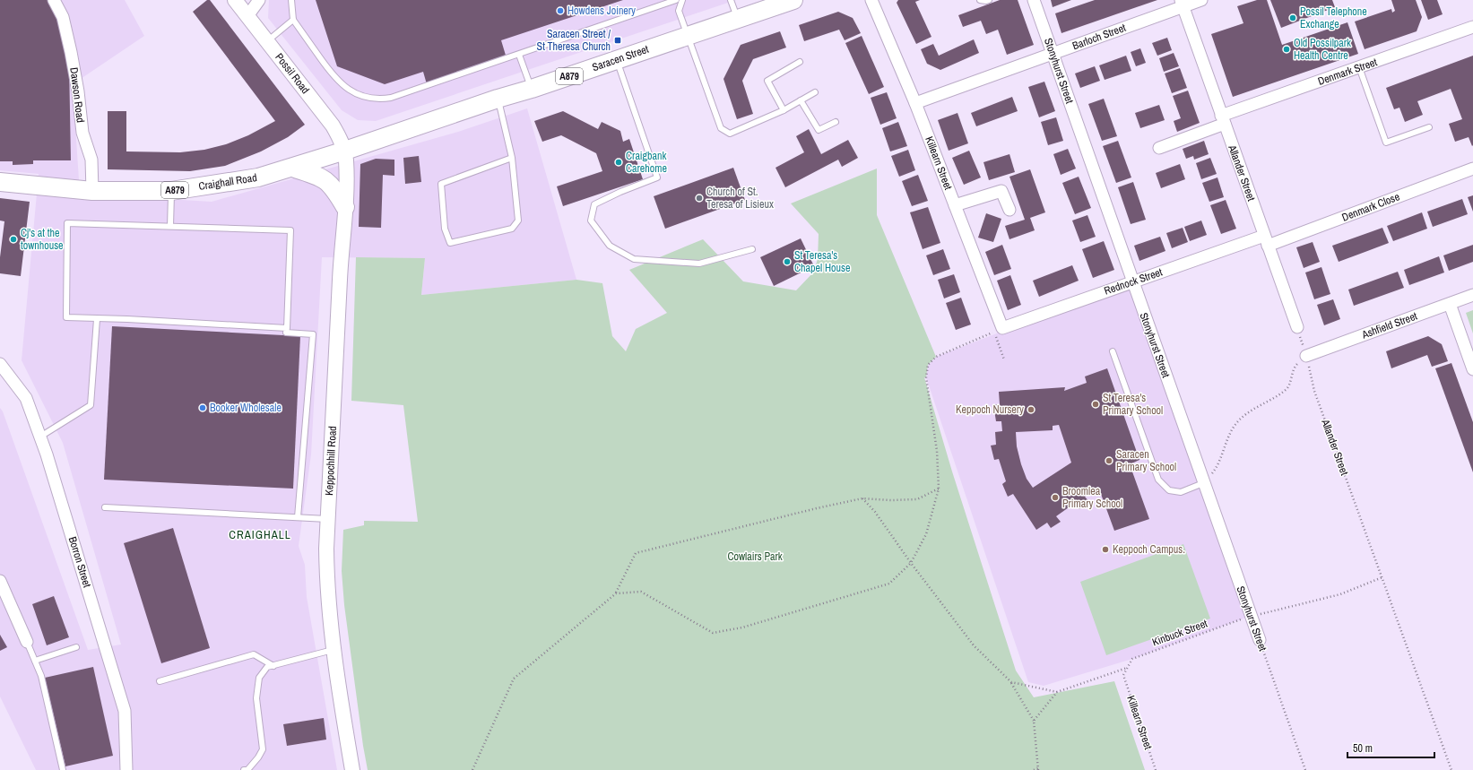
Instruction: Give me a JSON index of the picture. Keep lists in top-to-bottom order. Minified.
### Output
{"streets":{"main road":["Saracen Street","A879","Craighall Road"],"street":["Barloch Street","Stonyhurst Street","Denmark Street","Possil Road","Dawson Road","Killearn Street","Allander Street","Denmark Close","Rednock Street","Ashfield Street","Keppochhill Road","Borron Street"],"path":["Kinbuck Street"]},"crossings":[["Barloch Street","Stonyhurst Street"],["Barloch Street","Killearn Street"],["Barloch Street","Allander Street"],["Saracen Street","Possil Road"],["Saracen Street","Craighall Road"],["Saracen Street","Keppochhill Road"],["Stonyhurst Street","Rednock Street"],["Stonyhurst Street","Kinbuck Street"],["Denmark Street","Allander Street"],["Possil Road","Craighall Road"],["Possil Road","Keppochhill Road"],["Dawson Road","Craighall Road"],["Killearn Street","Rednock Street"],["Killearn Street","Kinbuck Street"],["Allander Street","Denmark Close"],["Allander Street","Rednock Street"],["Allander Street","Ashfield Street"],["Allander Street","Kinbuck Street"],["Craighall Road","Keppochhill Road"],["Denmark Close","Rednock Street"]],"districts":["CRAIGHALL"],"parks":["Cowlairs Park"],"places":{"other":["Howdens Joinery","Possil Telephone Exchange","Old Possilpark Health Centre","Craigbank Carehome","Church of St. Teresa of Lisieux","Cj's at the townhouse","St Teresa's Chapel House","St Teresa's Primary School","Booker Wholesale","Keppoch Nursery","Saracen Primary School","Broomlea Primary School","Keppoch Campus."],"transit":["Saracen Street / St Theresa Church"]},"scale_bar":"50 m"}
